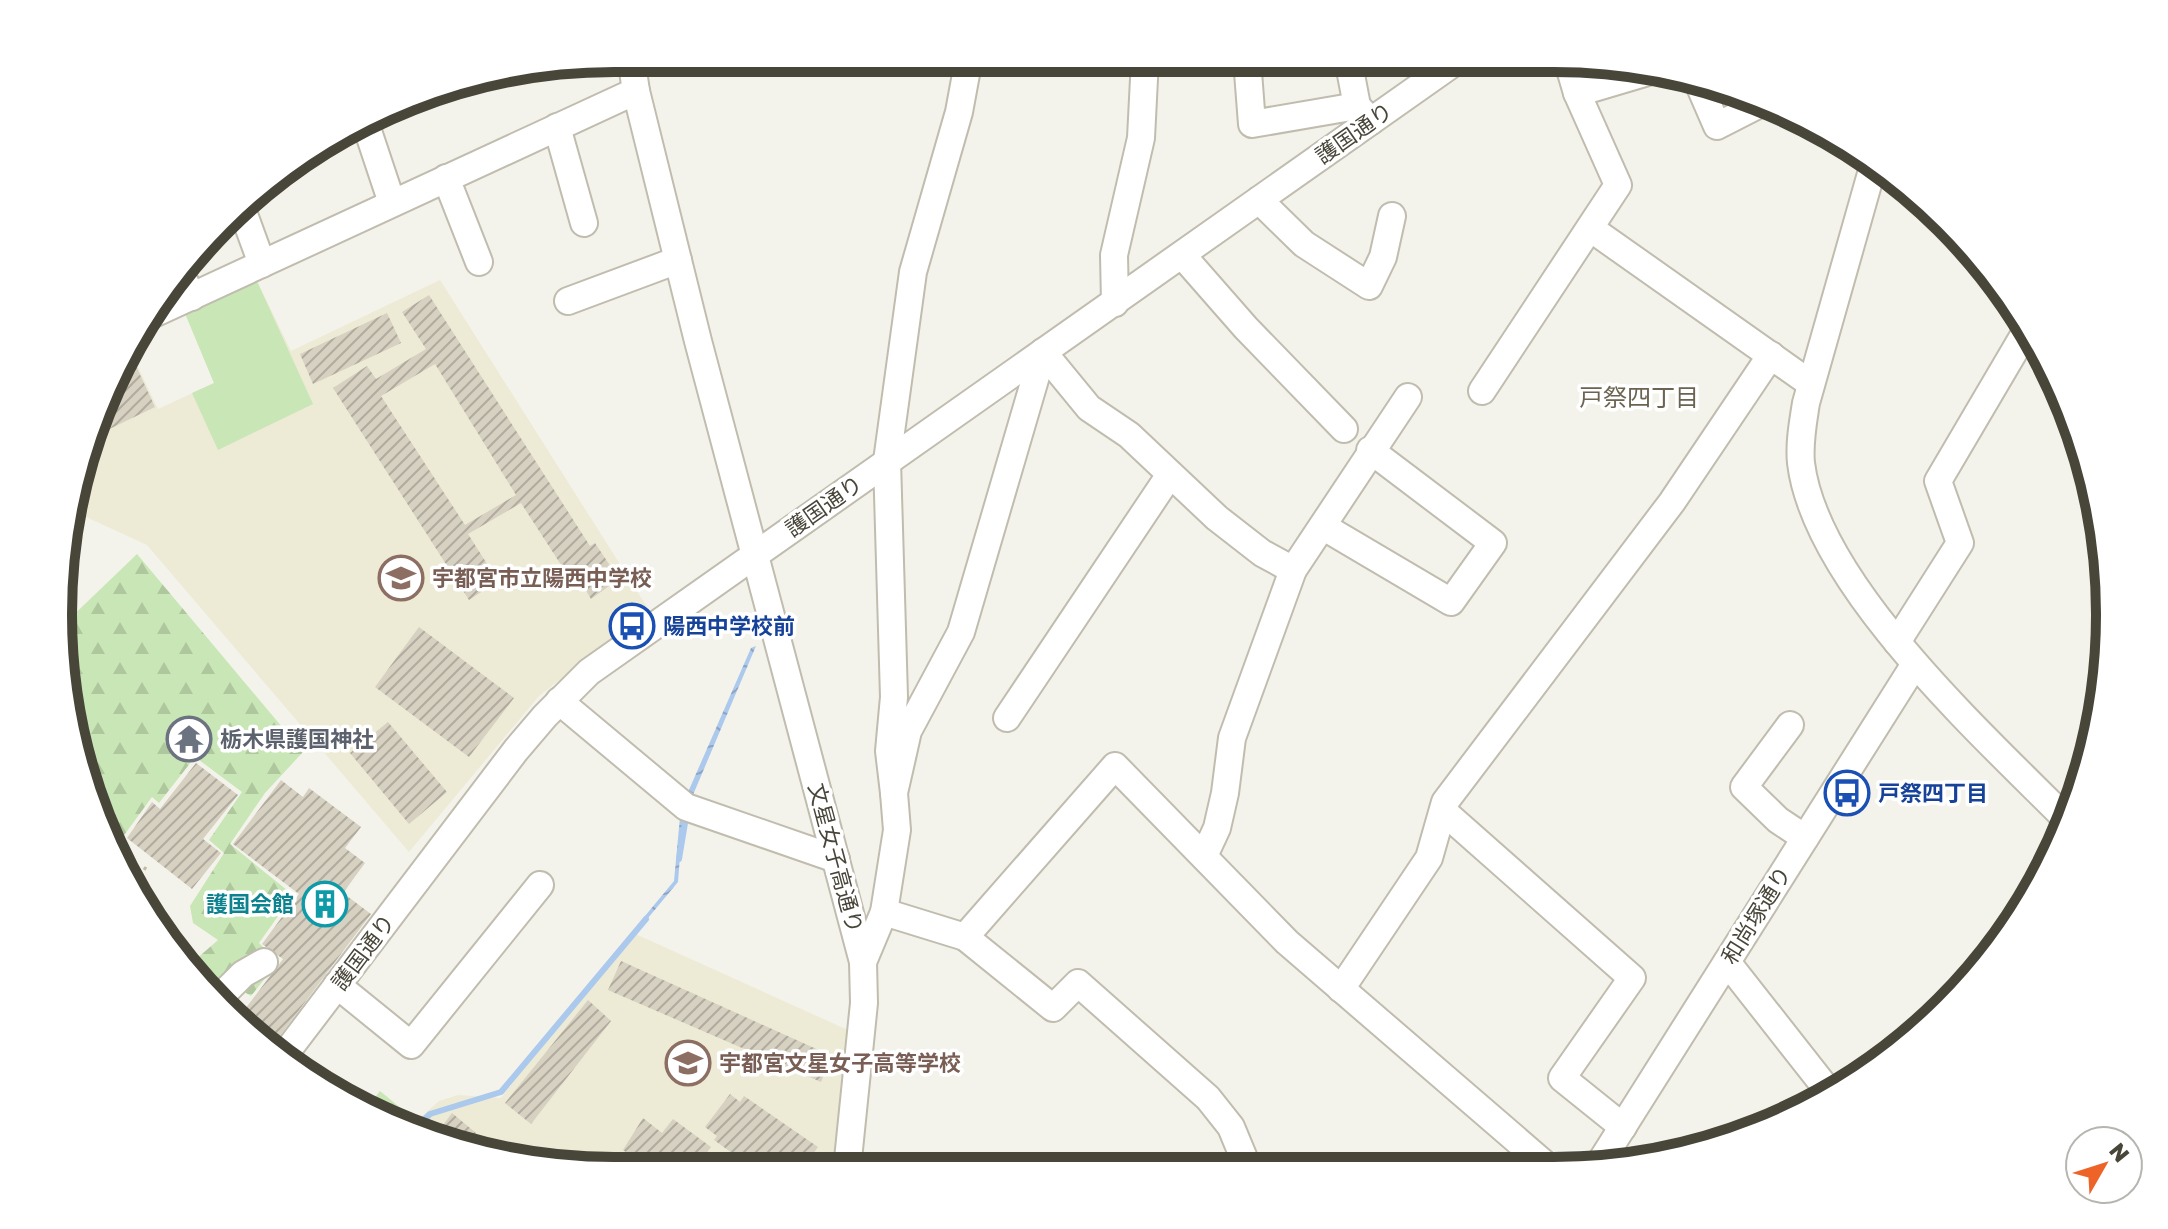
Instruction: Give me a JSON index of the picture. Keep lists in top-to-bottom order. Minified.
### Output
{"streets":{"street":["護国通り","文星女子高通り","和尚塚通り"]},"crossings":[["護国通り","文星女子高通り"]],"districts":["戸祭四丁目"],"places":{"school or university":["宇都宮市立陽西中学校","宇都宮文星女子高等学校"],"bus stop":["陽西中学校前","戸祭四丁目"],"temple":["栃木県護国神社"],"building":["護国会館"]},"north":"top right"}
